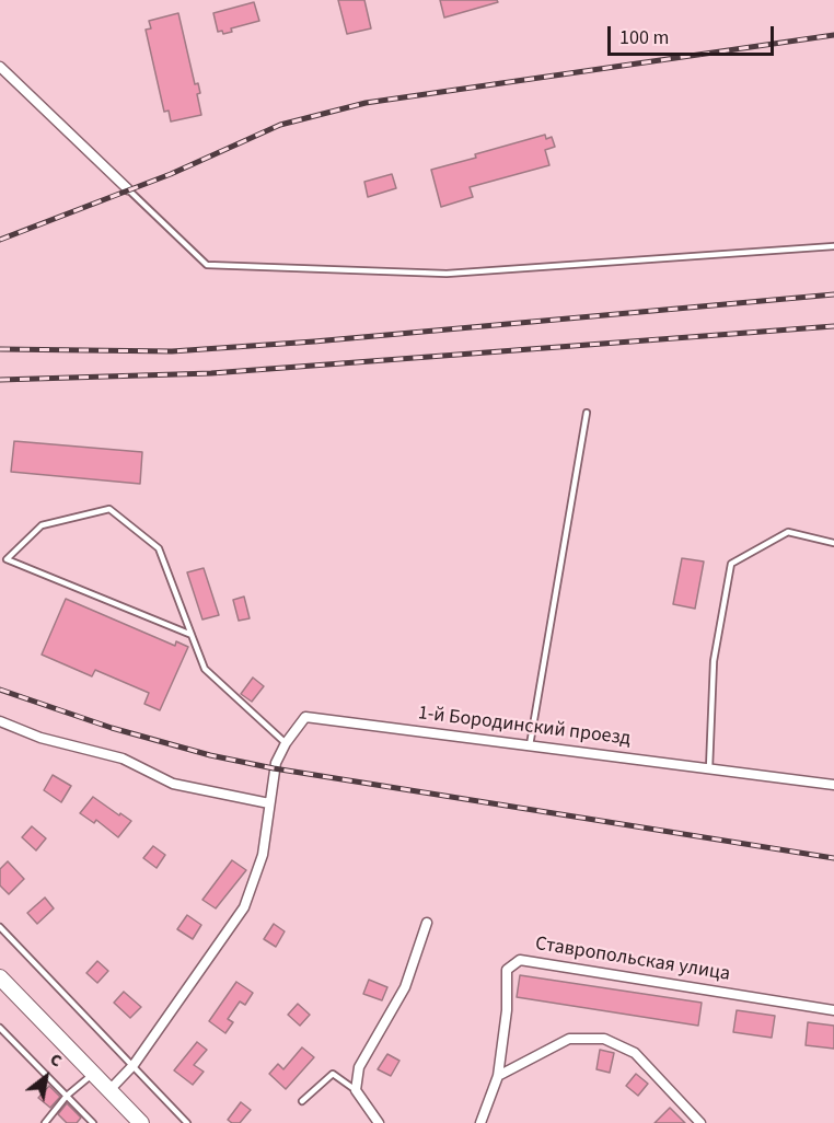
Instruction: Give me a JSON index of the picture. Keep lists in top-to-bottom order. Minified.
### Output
{"streets":{"street":["1-й Бородинский проезд","Ставропольская улица"]},"scale_bar":"100 m","north":"top right"}
